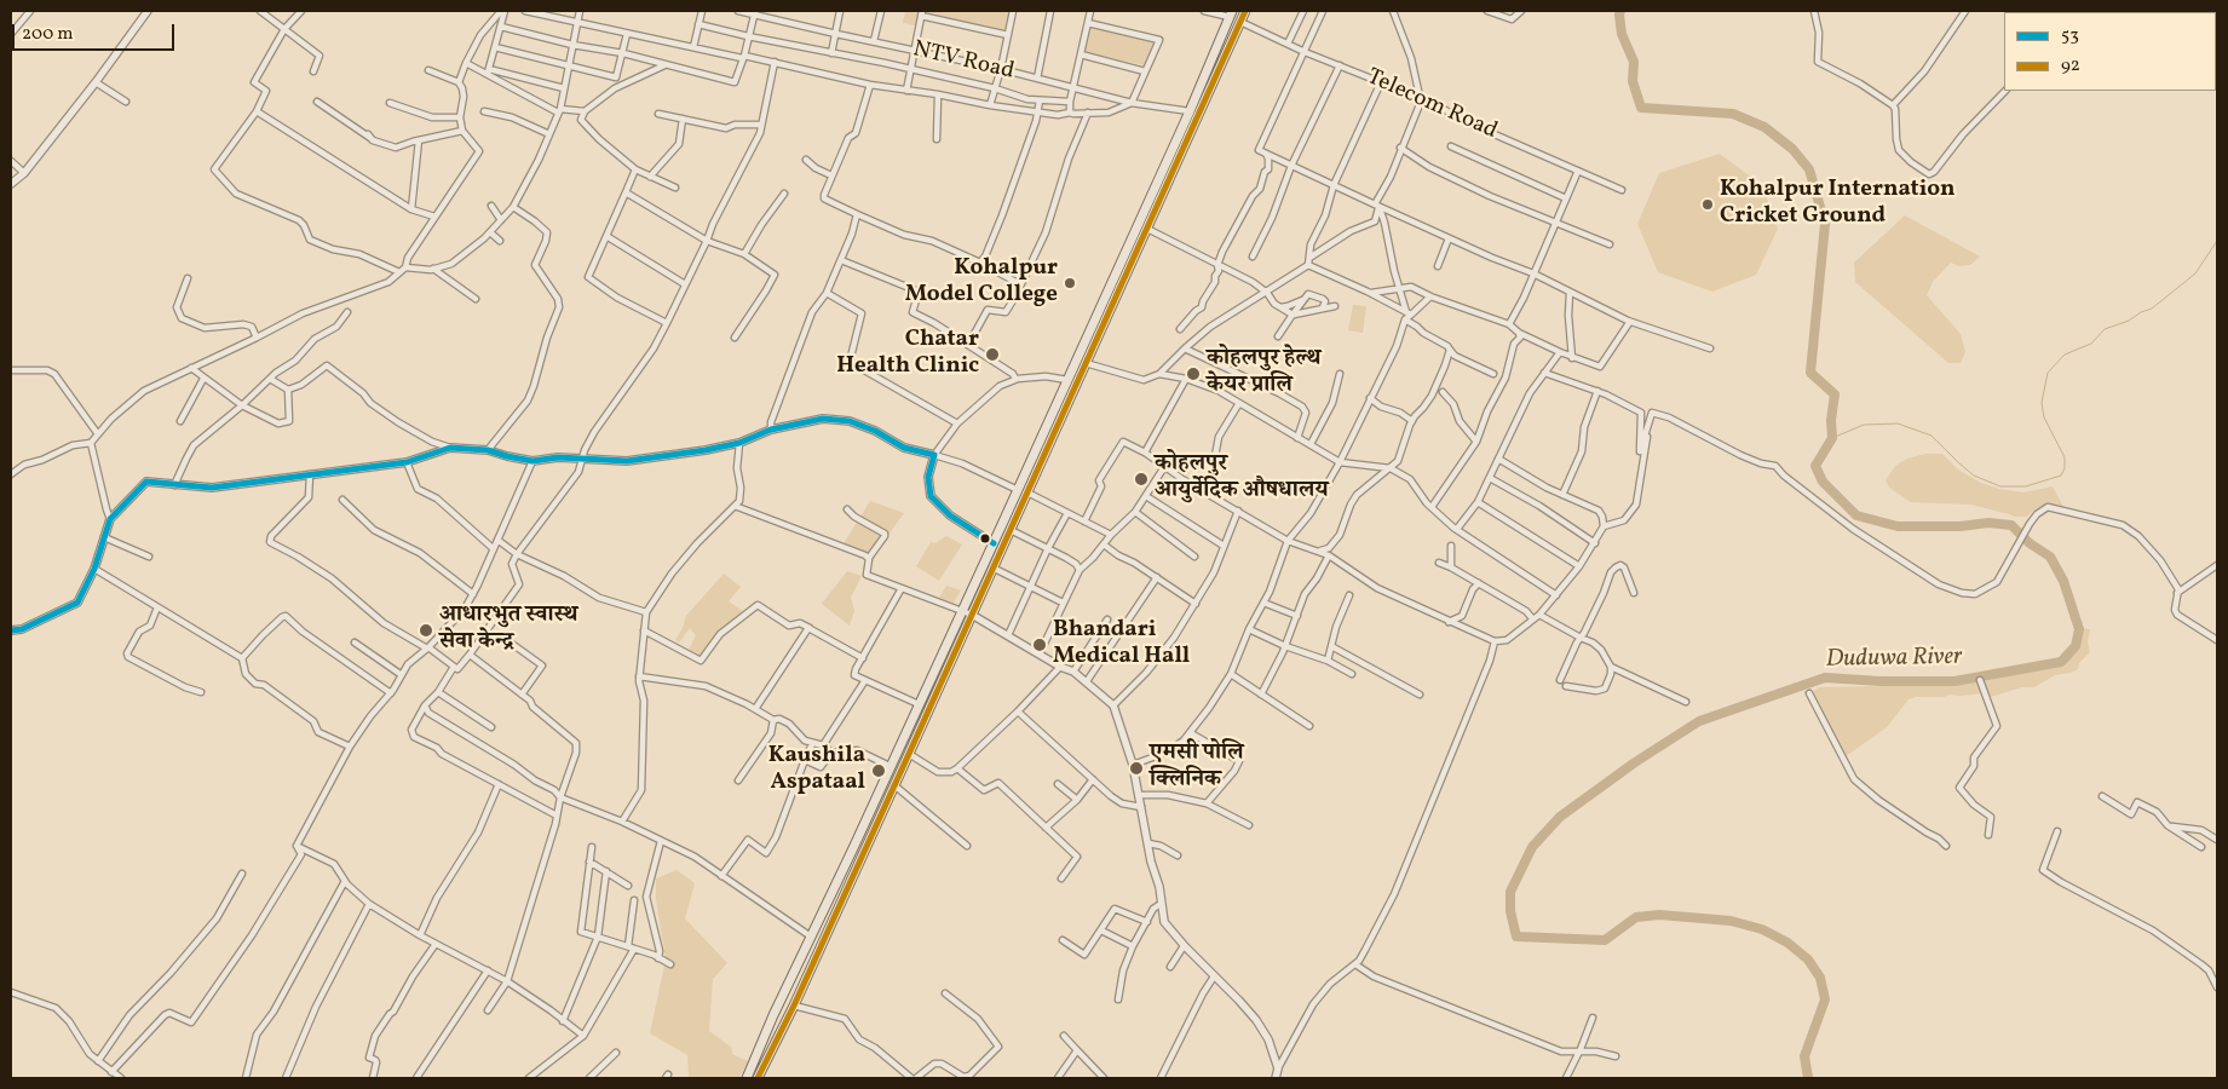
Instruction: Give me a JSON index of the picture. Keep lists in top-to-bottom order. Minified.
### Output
{"streets":{"street":["NTV Road","Telecom Road"]},"water":["Duduwa River"],"places":["Kohalpur Internation Cricket Ground","Kohalpur Model College","Chatar Health Clinic","कोहलपुर हेल्थ केयर प्रालि","कोहलपुर आयुर्वेदिक औषधालय","आधारभुत स्वास्थ सेवा केन्द्र","Bhandari Medical Hall","एमसी पोलि क्लिनिक","Kaushila Aspataal"],"lines":["transit line 92","transit line 53"],"legend":["53","92"],"scale_bar":"200 m"}
